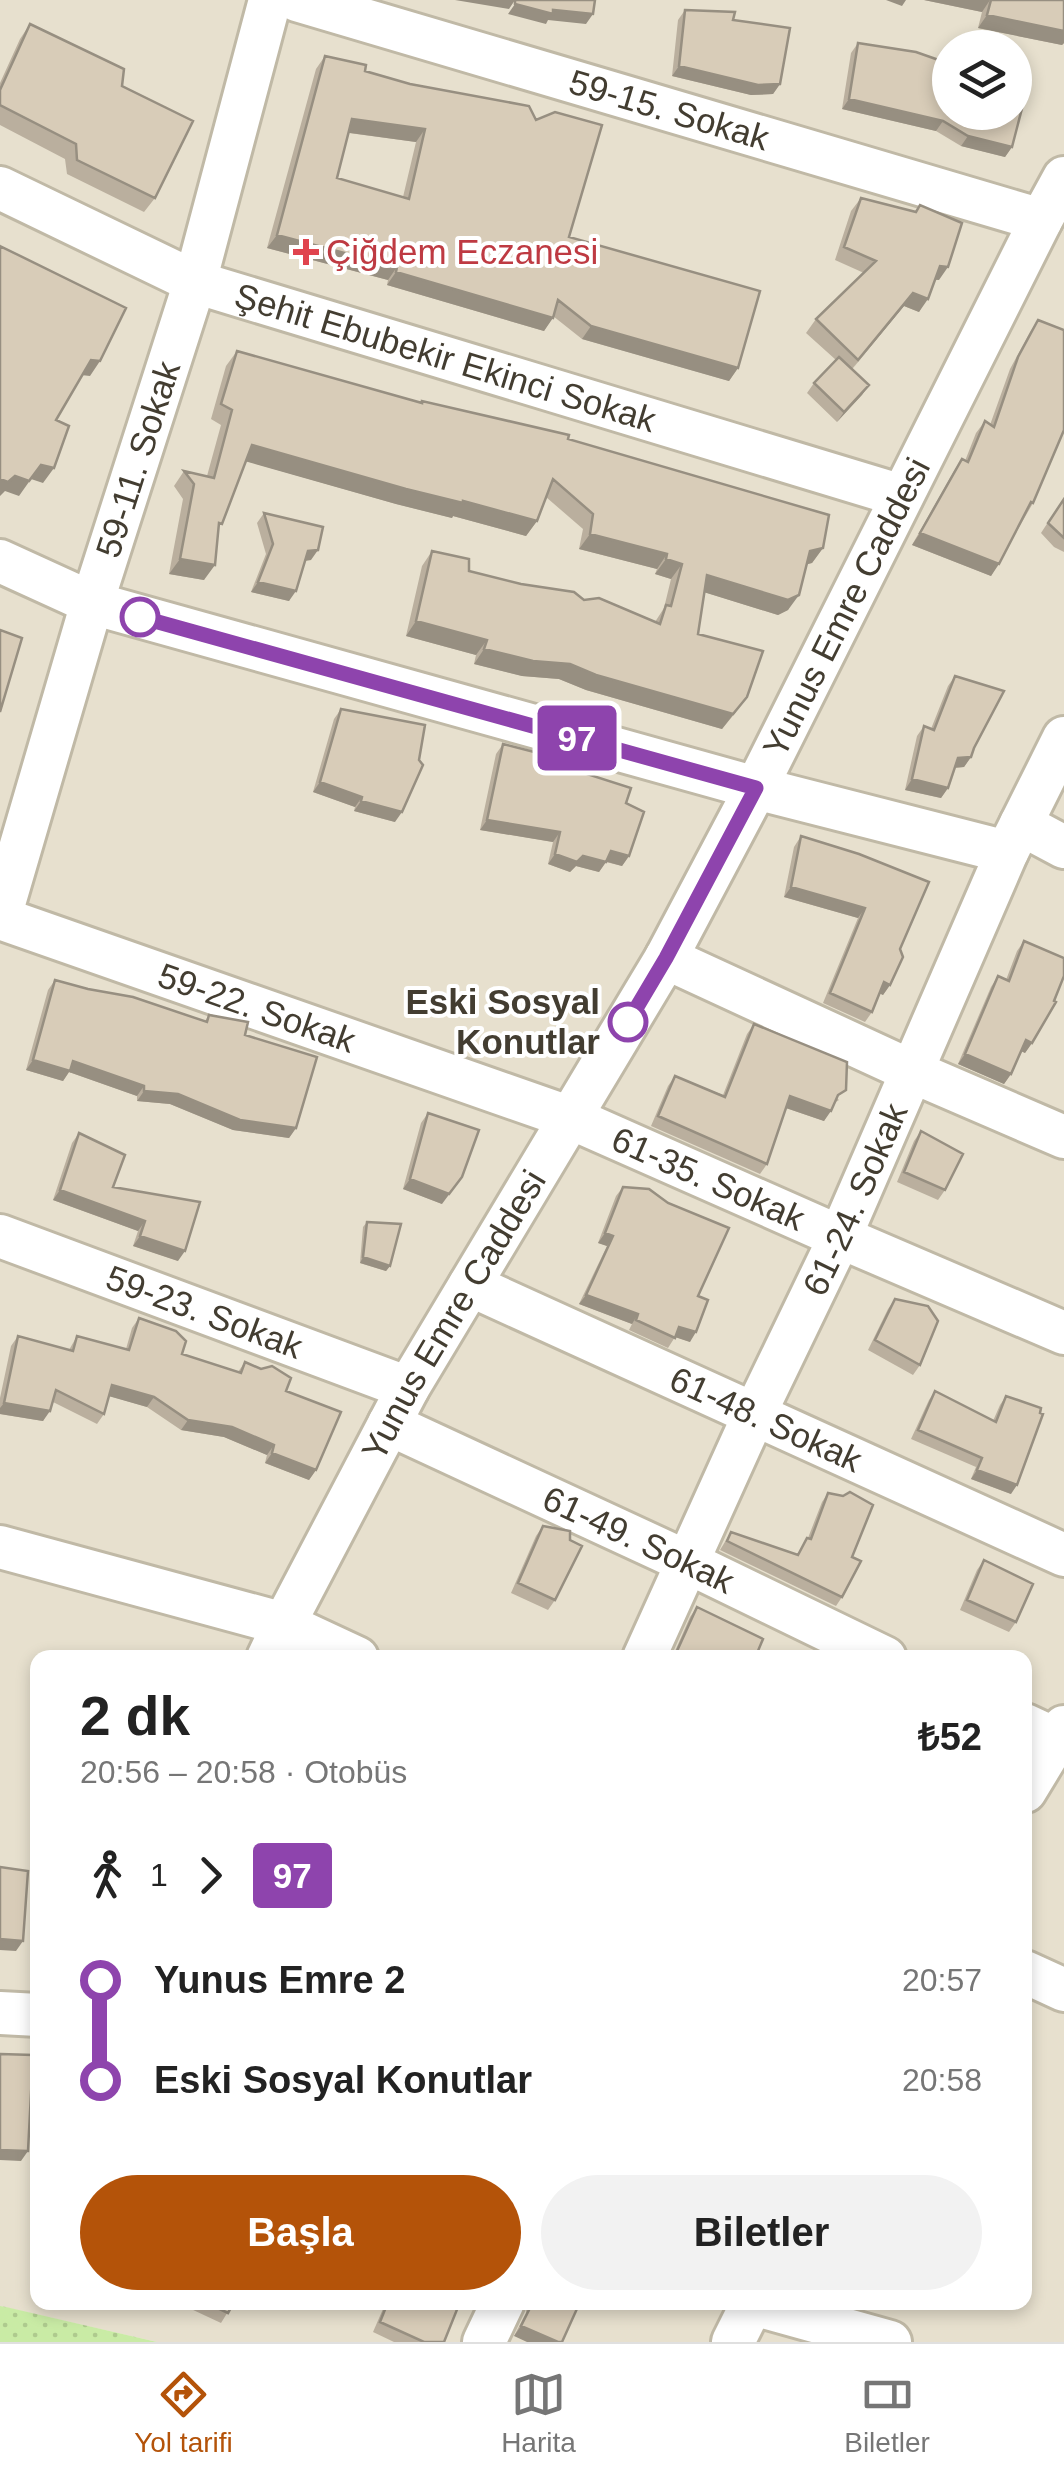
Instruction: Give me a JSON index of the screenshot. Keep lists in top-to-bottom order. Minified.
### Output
{"streets":{"street":["59-15. Sokak","Şehit Ebubekir Ekinci Sokak","59-11. Sokak","Yunus Emre Caddesi","59-22. Sokak","61-35. Sokak","61-24. Sokak","59-23. Sokak","61-48. Sokak","61-49. Sokak"]},"crossings":[["59-15. Sokak","Yunus Emre Caddesi"],["Şehit Ebubekir Ekinci Sokak","59-11. Sokak"],["Şehit Ebubekir Ekinci Sokak","Yunus Emre Caddesi"],["59-11. Sokak","59-22. Sokak"],["Yunus Emre Caddesi","59-22. Sokak"],["Yunus Emre Caddesi","61-35. Sokak"],["Yunus Emre Caddesi","59-23. Sokak"],["Yunus Emre Caddesi","61-48. Sokak"],["Yunus Emre Caddesi","61-49. Sokak"],["59-22. Sokak","61-35. Sokak"],["61-35. Sokak","61-24. Sokak"],["61-24. Sokak","61-48. Sokak"],["61-24. Sokak","61-49. Sokak"],["59-23. Sokak","61-49. Sokak"]],"places":{"health":["Çiğdem Eczanesi"],"other":["Eski Sosyal Konutlar"]},"lines":["bus line 97"],"page":{"on_map":"97","heading":["2 dk","20:56 – 20:58 · Otobüs","₺52"],"legs":["1","97"],"list":[{"name":"Yunus Emre 2","value":"20:57"},{"name":"Eski Sosyal Konutlar","value":"20:58"}],"buttons":["Başla","Biletler"],"tabs":["Yol tarifi","Harita","Biletler"]}}
